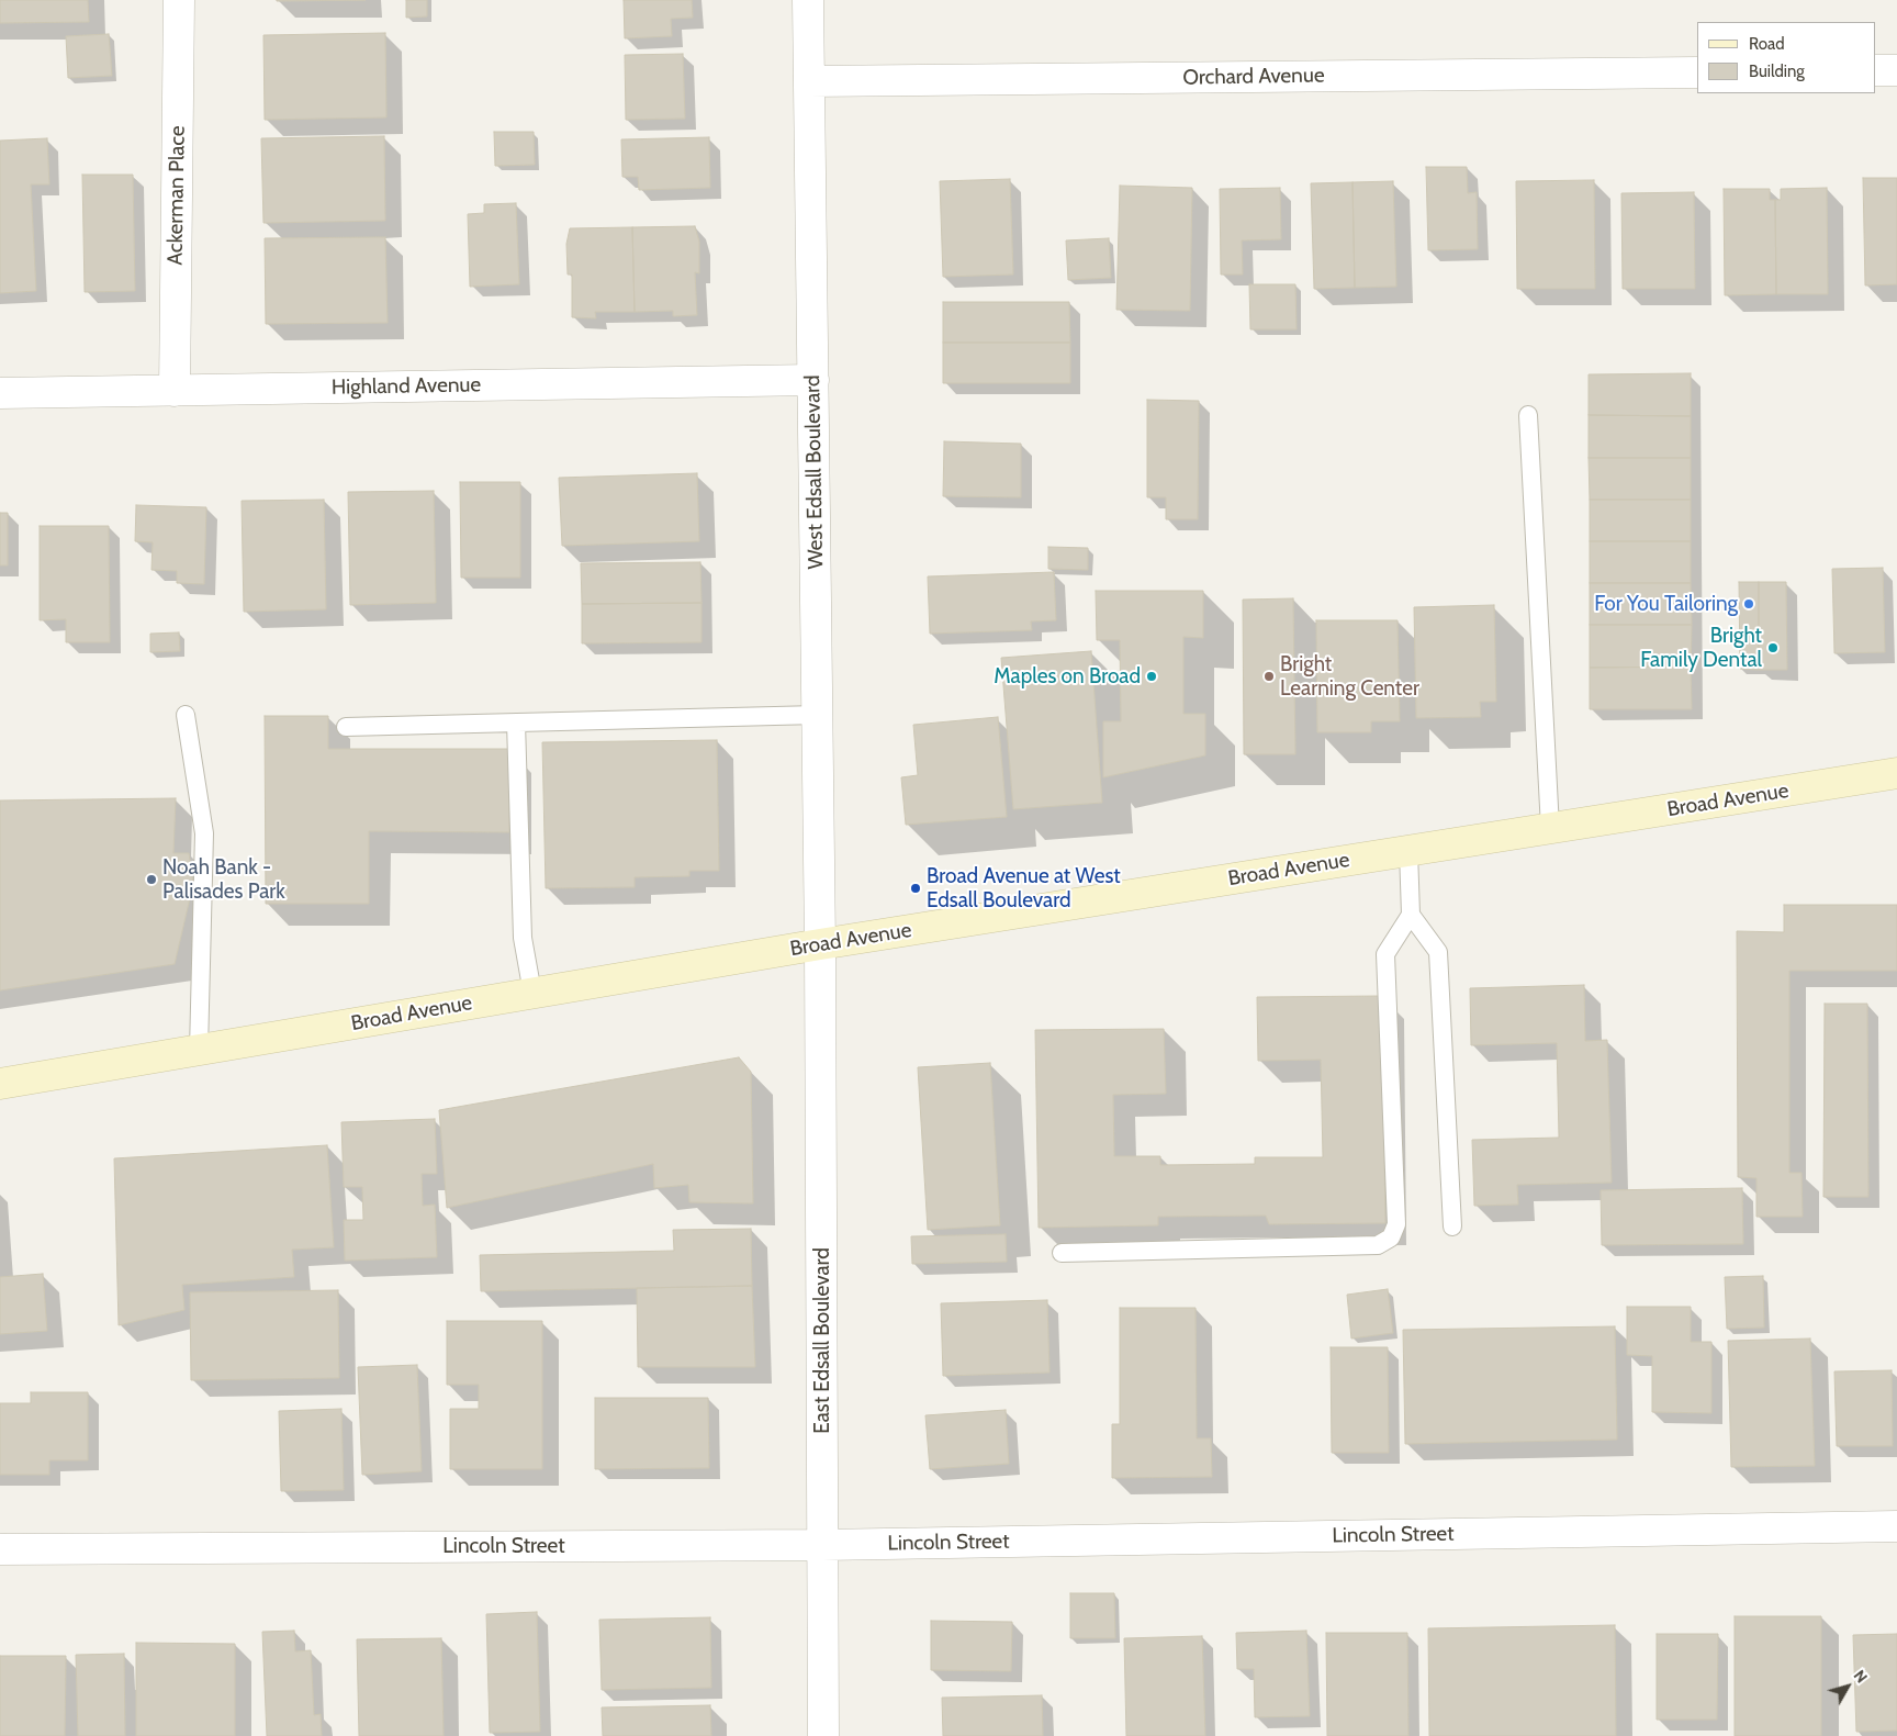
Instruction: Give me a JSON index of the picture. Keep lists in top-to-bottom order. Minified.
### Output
{"streets":{"main road":["Broad Avenue"],"street":["Orchard Avenue","Ackerman Place","Highland Avenue","West Edsall Boulevard","East Edsall Boulevard","Lincoln Street"]},"crossings":[["Orchard Avenue","West Edsall Boulevard"],["Ackerman Place","Highland Avenue"],["Highland Avenue","West Edsall Boulevard"],["West Edsall Boulevard","Broad Avenue"],["West Edsall Boulevard","East Edsall Boulevard"],["Broad Avenue","East Edsall Boulevard"],["East Edsall Boulevard","Lincoln Street"]],"places":["For You Tailoring","Bright Family Dental","Maples on Broad","Bright Learning Center","Noah Bank - Palisades Park","Broad Avenue at West Edsall Boulevard"],"legend":["Road","Building"],"north":"top right"}
